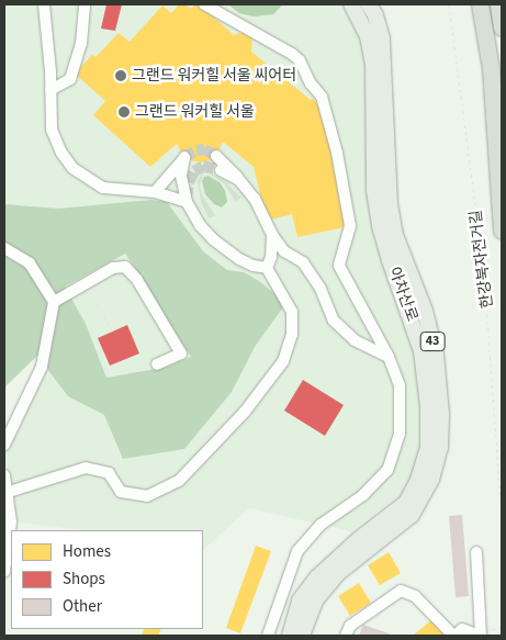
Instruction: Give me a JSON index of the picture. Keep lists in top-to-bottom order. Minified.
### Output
{"streets":{"main road":["아차산로","43"],"path":["한강북자전거길"]},"places":["그랜드 워커힐 서울 씨어터","그랜드 워커힐 서울"],"legend":["Homes","Shops","Other"]}
